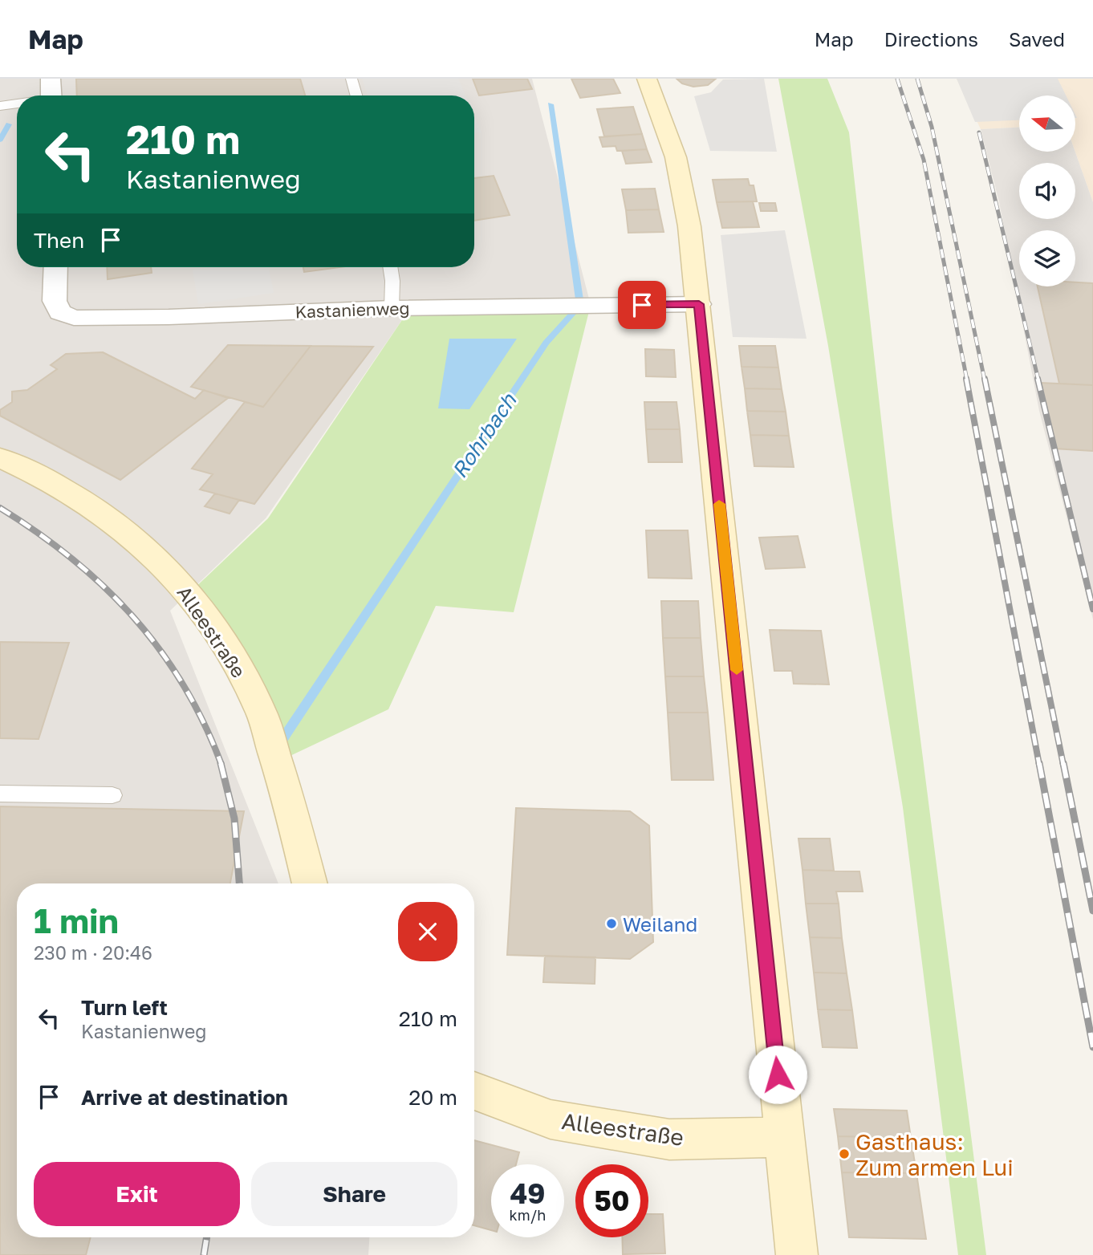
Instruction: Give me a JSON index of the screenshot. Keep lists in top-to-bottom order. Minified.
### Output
{"streets":{"main road":["Alleestraße"],"street":["Kastanienweg"]},"water":["Rohrbach"],"places":["Weiland","Gasthaus: Zum armen Lui"],"north":"left","page":{"header":"Map","nav":["Map","Directions","Saved"],"turn":["210 m","Kastanienweg"],"then":"Then","heading":["1 min","230 m · 20:46"],"list":[{"name":"Turn left","note":"Kastanienweg","value":"210 m"},{"name":"Arrive at destination","value":"20 m"}],"buttons":["Exit","Share"],"speed":"49 km/h","limit":"50"}}
